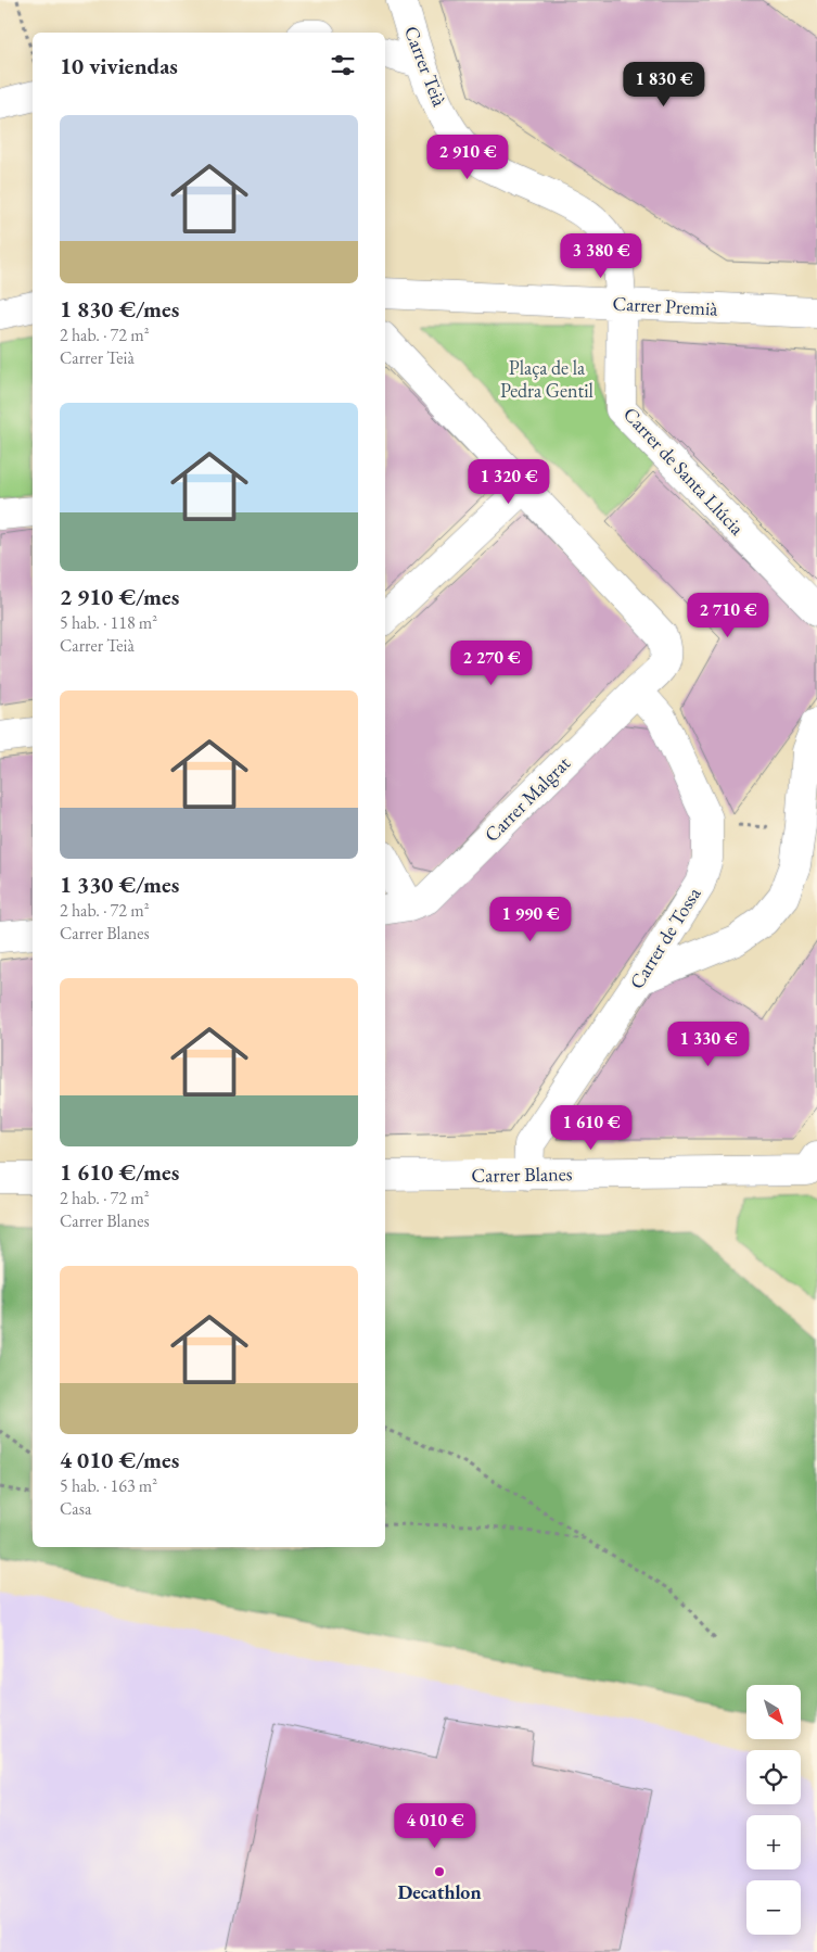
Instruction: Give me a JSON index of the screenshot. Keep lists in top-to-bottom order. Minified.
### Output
{"streets":{"street":["Carrer Teià","Carrer Premià","Carrer de Santa Llúcia","Carrer Malgrat","Carrer de Tossa","Carrer Blanes"]},"crossings":[["Carrer Teià","Carrer Premià"],["Carrer Teià","Carrer de Santa Llúcia"],["Carrer Premià","Carrer de Santa Llúcia"],["Carrer Malgrat","Carrer de Tossa"],["Carrer de Tossa","Carrer Blanes"]],"parks":["Plaça de la Pedra Gentil"],"places":["Decathlon"],"north":"bottom right","page":{"heading":"10 viviendas","price":["1 830 €","2 910 €","3 380 €","1 320 €","2 710 €","2 270 €","1 990 €","1 330 €","1 610 €","4 010 €"],"list":[{"name":"1 830 €/mes","note":"2 hab. · 72 m² · Carrer Teià"},{"name":"2 910 €/mes","note":"5 hab. · 118 m² · Carrer Teià"},{"name":"1 330 €/mes","note":"2 hab. · 72 m² · Carrer Blanes"},{"name":"1 610 €/mes","note":"2 hab. · 72 m² · Carrer Blanes"},{"name":"4 010 €/mes","note":"5 hab. · 163 m² · Casa"}],"map_buttons":["+","−"]}}
